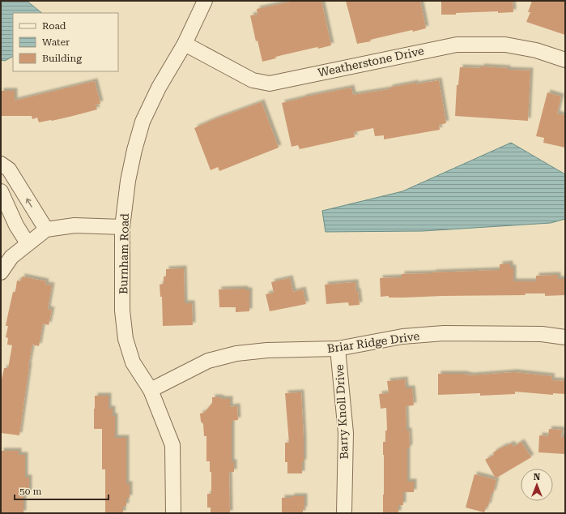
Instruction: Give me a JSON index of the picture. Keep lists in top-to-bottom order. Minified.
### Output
{"streets":{"street":["Weatherstone Drive","Burnham Road","Briar Ridge Drive","Barry Knoll Drive"]},"crossings":[["Weatherstone Drive","Burnham Road"],["Burnham Road","Briar Ridge Drive"],["Briar Ridge Drive","Barry Knoll Drive"]],"legend":["Road","Water","Building"],"scale_bar":"50 m","north":"top"}
